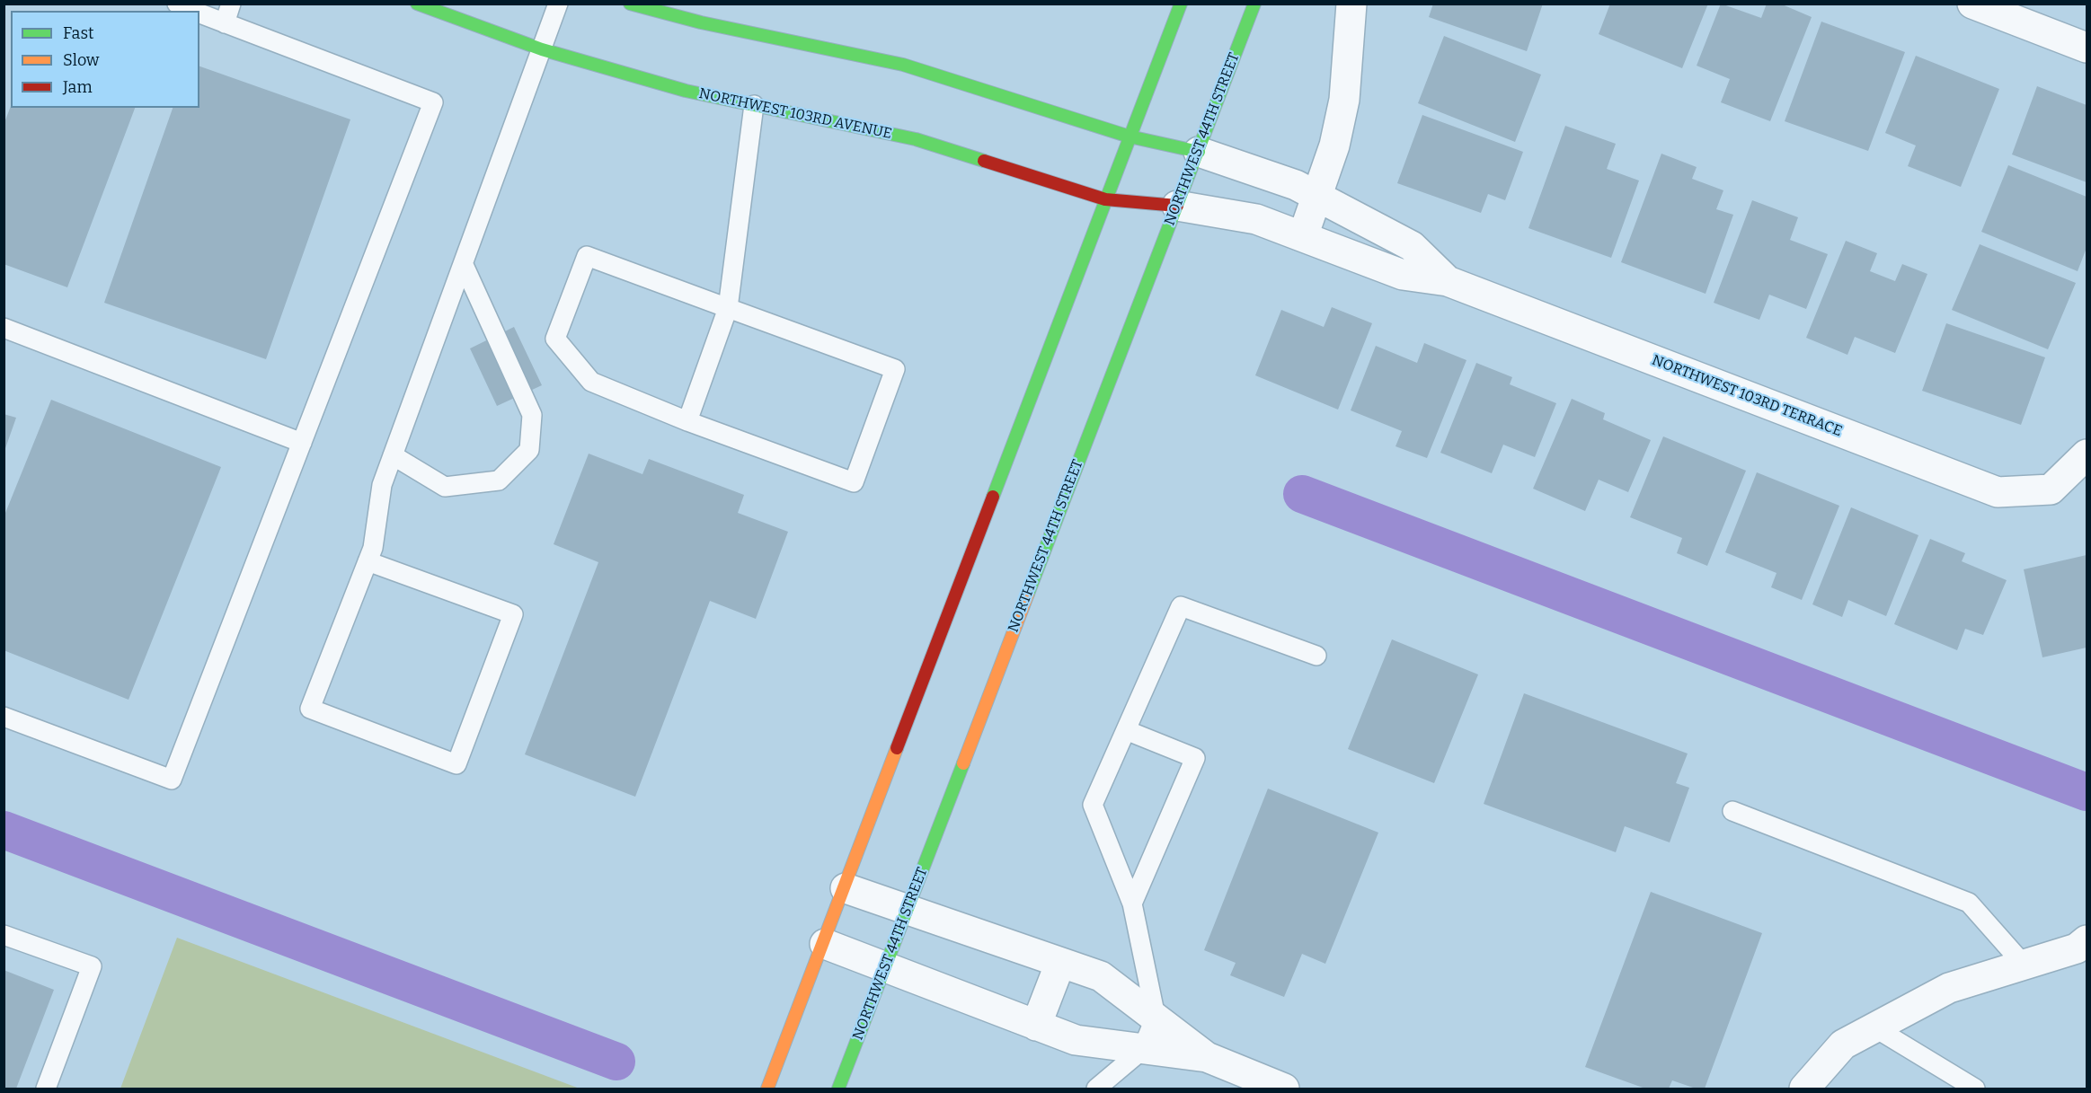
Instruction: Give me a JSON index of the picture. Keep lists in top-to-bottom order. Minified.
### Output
{"streets":{"street":["NORTHWEST 103RD AVENUE","NORTHWEST 44TH STREET","NORTHWEST 103RD TERRACE"]},"crossings":[["NORTHWEST 103RD AVENUE","NORTHWEST 44TH STREET"],["NORTHWEST 103RD AVENUE","NORTHWEST 103RD TERRACE"],["NORTHWEST 44TH STREET","NORTHWEST 103RD TERRACE"]],"legend":["Fast","Slow","Jam"]}
